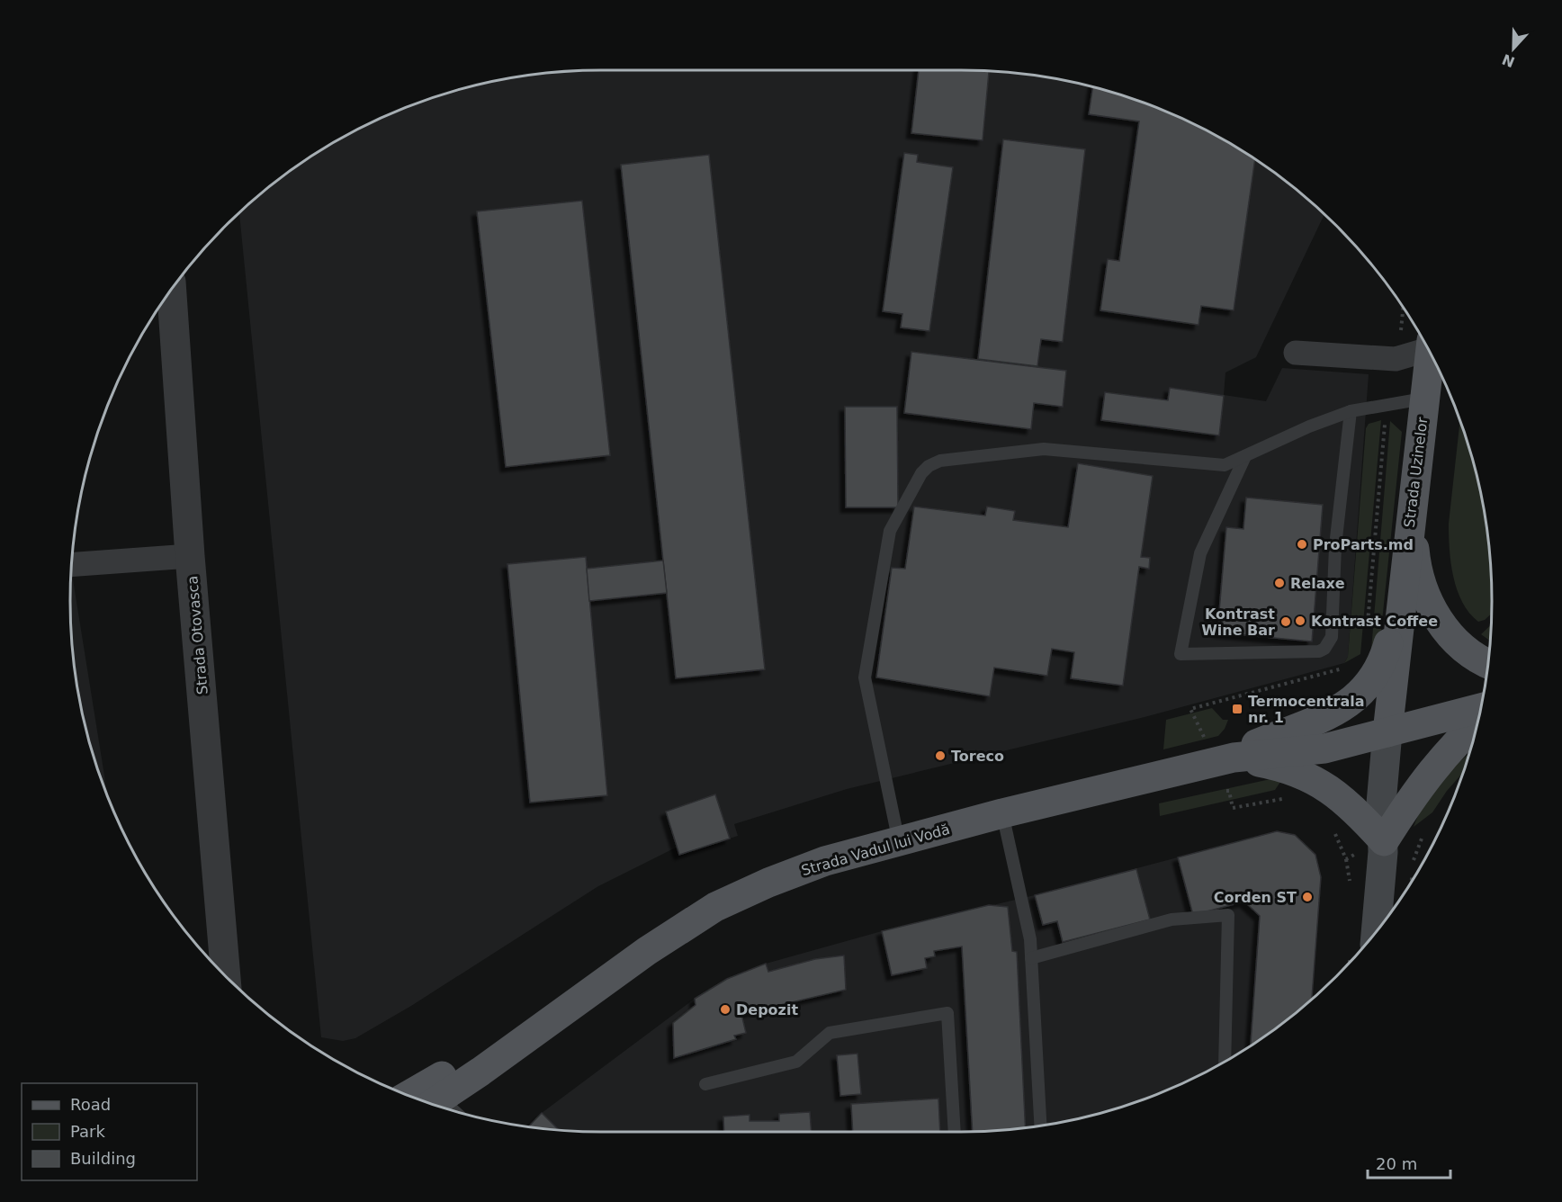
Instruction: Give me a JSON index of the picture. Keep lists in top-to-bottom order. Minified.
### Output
{"streets":{"main road":["Strada Uzinelor","Strada Vadul lui Vodă"],"street":["Strada Otovasca"]},"crossings":[["Strada Uzinelor","Strada Vadul lui Vodă"]],"places":{"other":["ProParts.md","Relaxe","Kontrast Coffee","Kontrast Wine Bar","Toreco","Corden ST","Depozit"],"transit":["Termocentrala nr. 1"]},"legend":["Road","Park","Building"],"scale_bar":"20 m","north":"bottom"}
